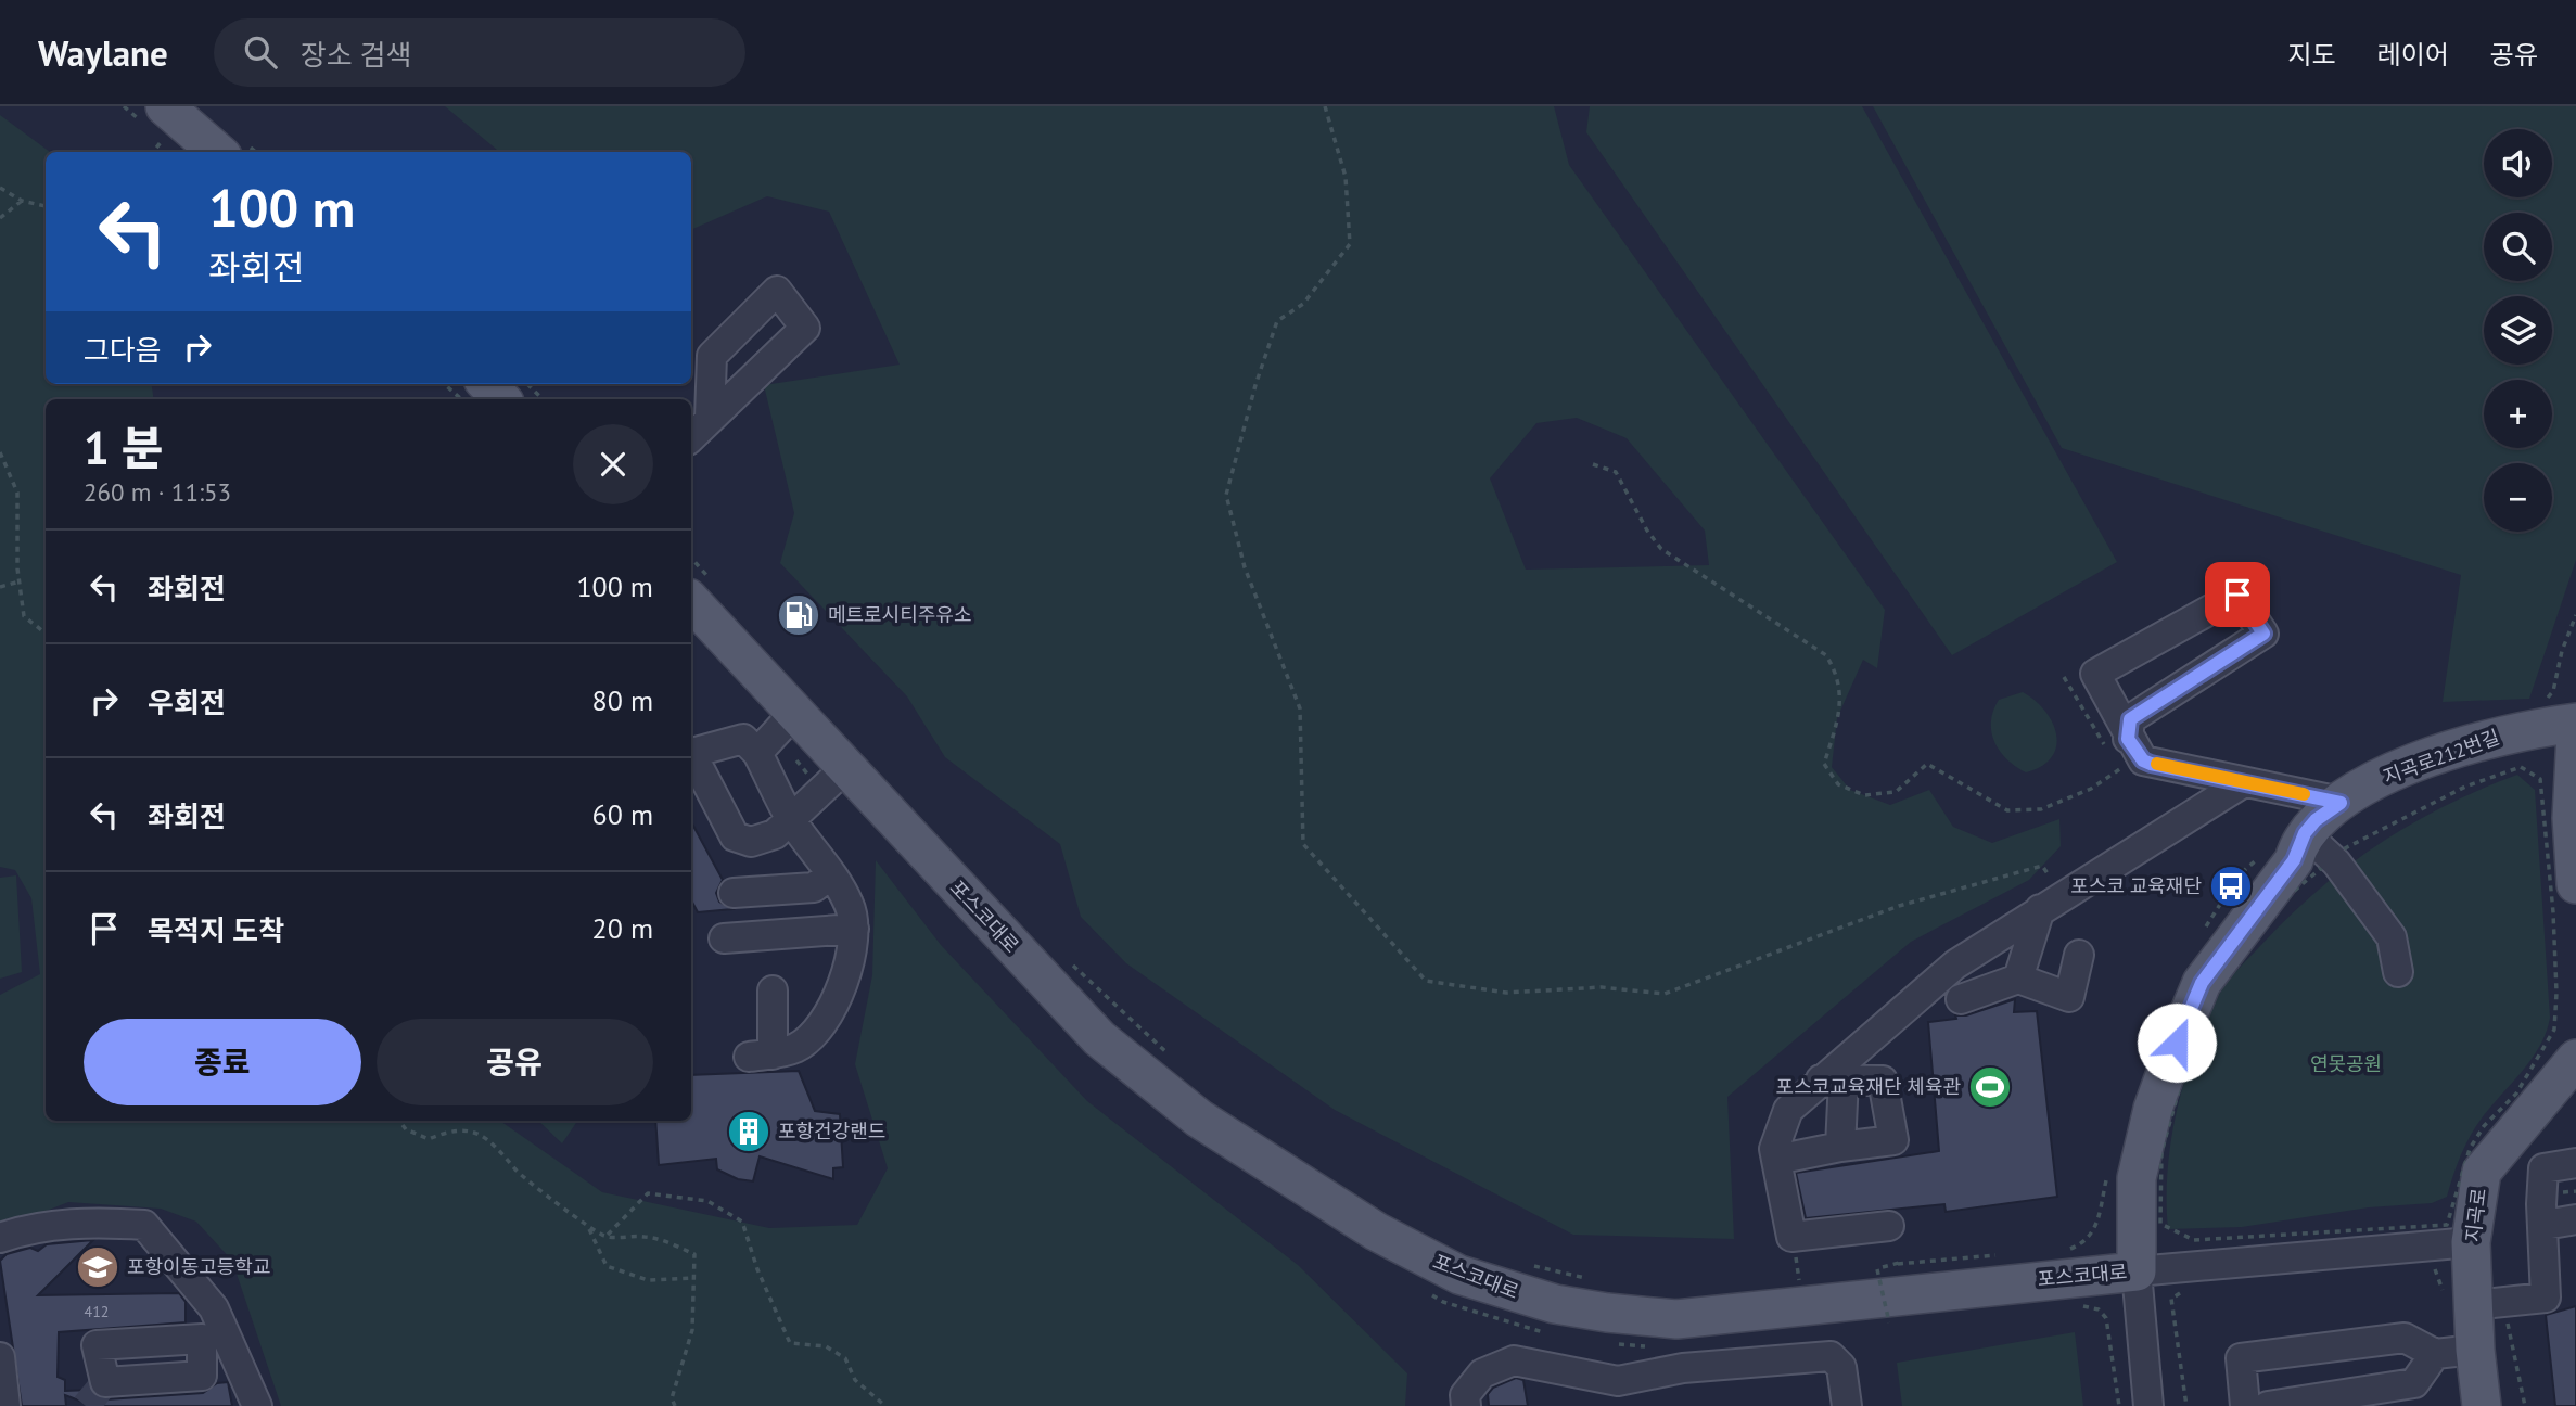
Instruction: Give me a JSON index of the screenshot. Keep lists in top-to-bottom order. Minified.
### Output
{"streets":{"main road":["지곡로212번길","포스코대로","지곡로"]},"crossings":[["지곡로212번길","포스코대로"],["포스코대로","지곡로"]],"parks":["연못공원"],"places":{"fuel station":["메트로시티주유소"],"bus stop":["포스코 교육재단"],"sports":["포스코교육재단 체육관"],"building":["포항건강랜드"],"school or university":["포항이동고등학교"]},"house_numbers":["412"],"page":{"header":"Waylane","search":"장소 검색","nav":["지도","레이어","공유"],"map_buttons":["+","−"],"turn":["100 m","좌회전"],"then":"그다음","heading":["1 분","260 m · 11:53"],"list":[{"name":"좌회전","value":"100 m"},{"name":"우회전","value":"80 m"},{"name":"좌회전","value":"60 m"},{"name":"목적지 도착","value":"20 m"}],"buttons":["종료","공유"]}}
